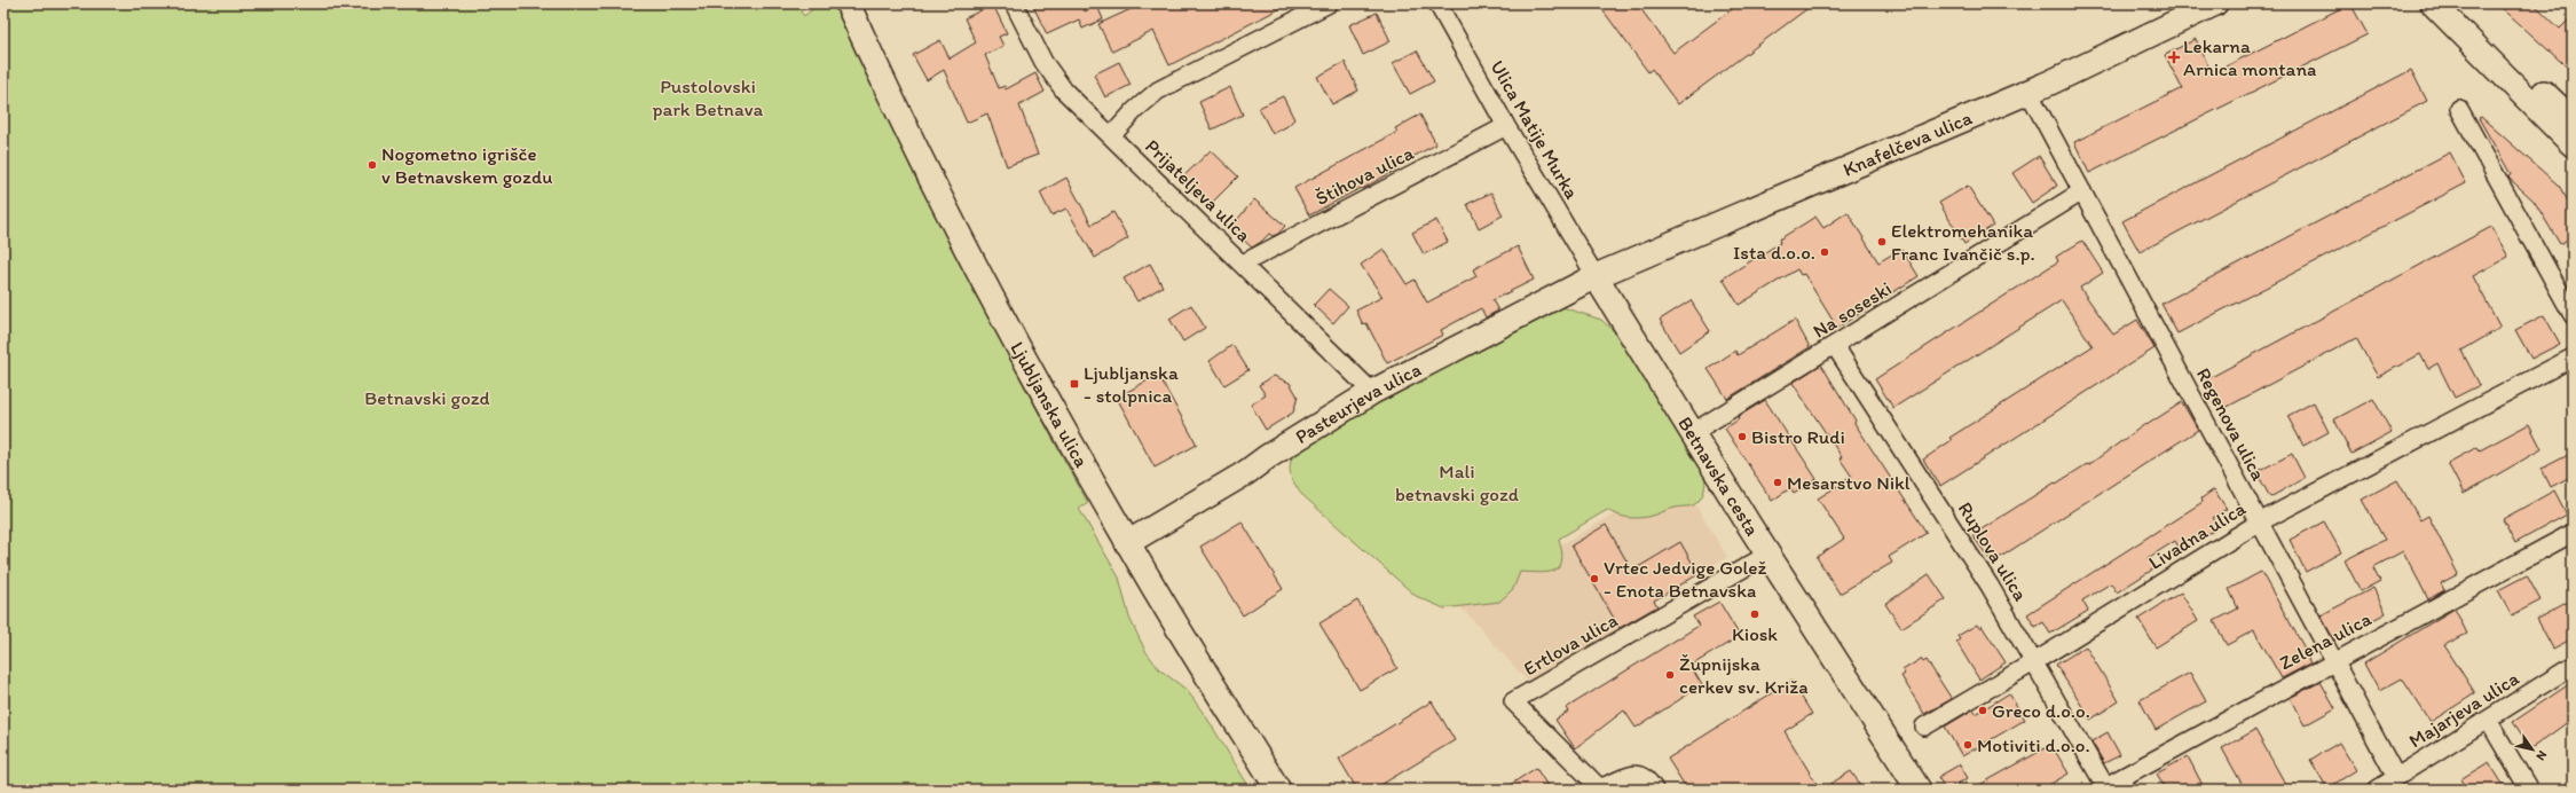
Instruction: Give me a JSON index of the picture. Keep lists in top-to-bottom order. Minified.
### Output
{"streets":{"street":["Ulica Matije Murka","Knafelčeva ulica","Štihova ulica","Prijateljeva ulica","Na soseski","Ljubljanska ulica","Pasteurjeva ulica","Regenova ulica","Betnavska cesta","Livadna ulica","Ruplova ulica","Zelena ulica","Ertlova ulica","Majarjeva ulica"]},"crossings":[["Ulica Matije Murka","Knafelčeva ulica"],["Ulica Matije Murka","Štihova ulica"],["Ulica Matije Murka","Pasteurjeva ulica"],["Ulica Matije Murka","Betnavska cesta"],["Knafelčeva ulica","Pasteurjeva ulica"],["Knafelčeva ulica","Regenova ulica"],["Knafelčeva ulica","Betnavska cesta"],["Štihova ulica","Prijateljeva ulica"],["Prijateljeva ulica","Pasteurjeva ulica"],["Na soseski","Regenova ulica"],["Na soseski","Betnavska cesta"],["Na soseski","Ruplova ulica"],["Ljubljanska ulica","Pasteurjeva ulica"],["Pasteurjeva ulica","Betnavska cesta"],["Regenova ulica","Livadna ulica"],["Regenova ulica","Zelena ulica"],["Regenova ulica","Majarjeva ulica"],["Betnavska cesta","Ertlova ulica"],["Livadna ulica","Ruplova ulica"],["Ruplova ulica","Zelena ulica"]],"parks":["Pustolovski park Betnava","Betnavski gozd","Mali betnavski gozd"],"places":{"health":["Lekarna Arnica montana"],"other":["Nogometno igrišče v Betnavskem gozdu","Elektromehanika Franc Ivančič s.p.","Ista d.o.o.","Bistro Rudi","Mesarstvo Nikl","Vrtec Jedvige Golež - Enota Betnavska","Kiosk","Župnijska cerkev sv. Križa","Greco d.o.o.","Motiviti d.o.o."],"transit":["Ljubljanska - stolpnica"]},"north":"bottom right"}
